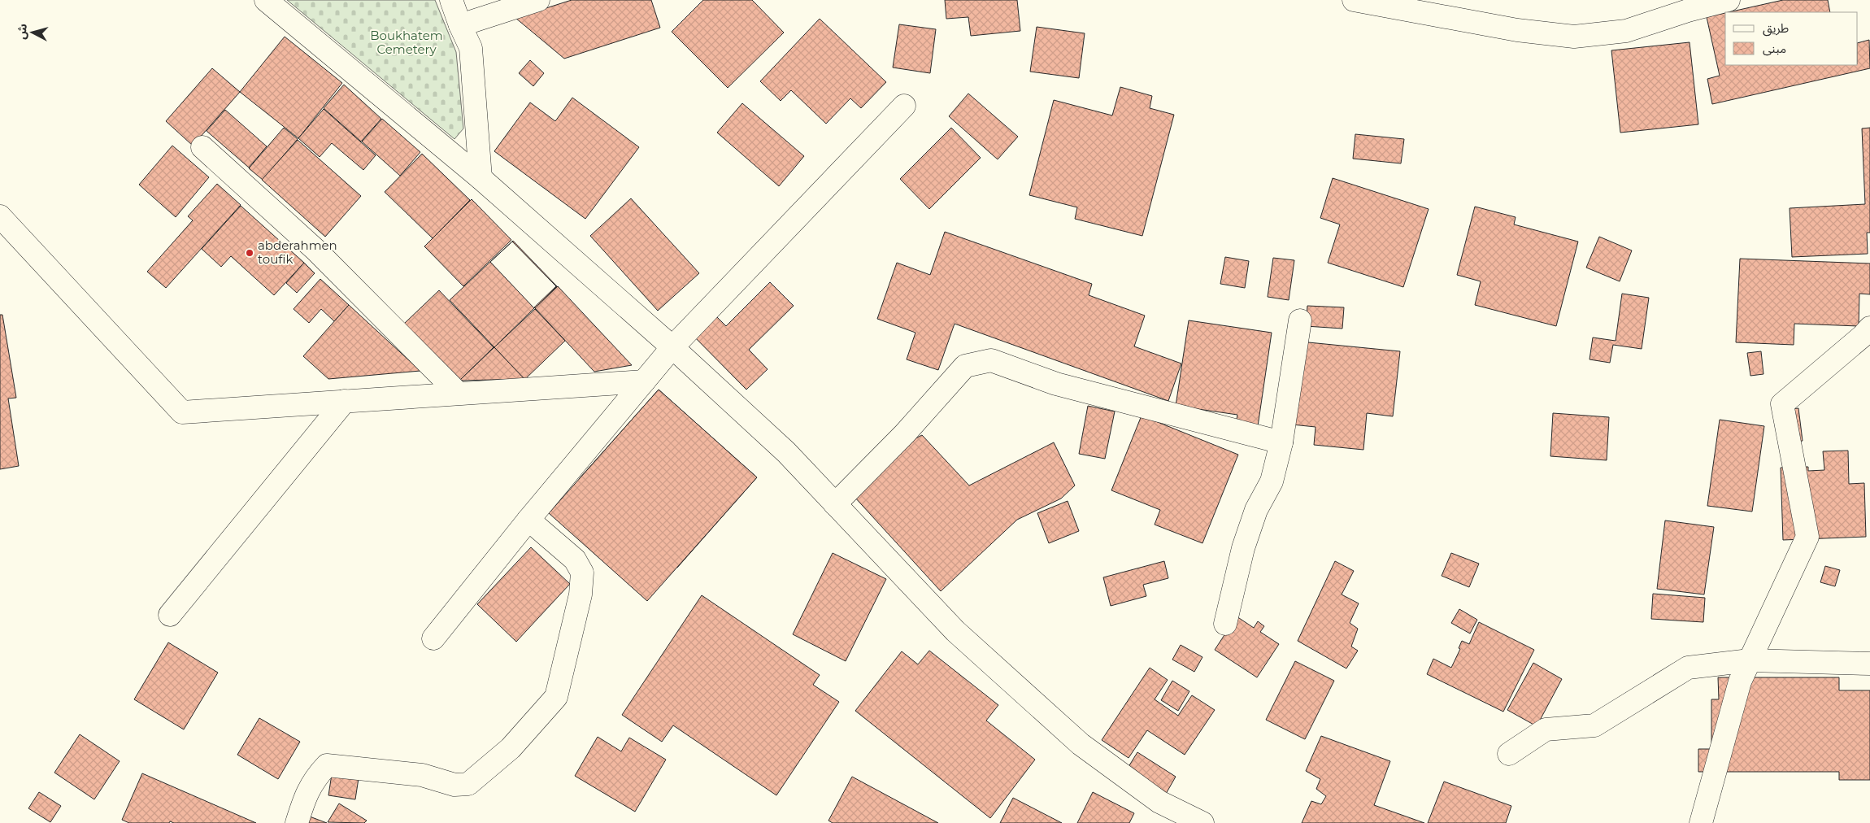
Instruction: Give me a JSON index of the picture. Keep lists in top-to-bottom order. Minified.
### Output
{"parks":["Boukhatem Cemetery"],"places":["abderahmen toufik"],"legend":["طريق","مبنى"],"north":"left"}
